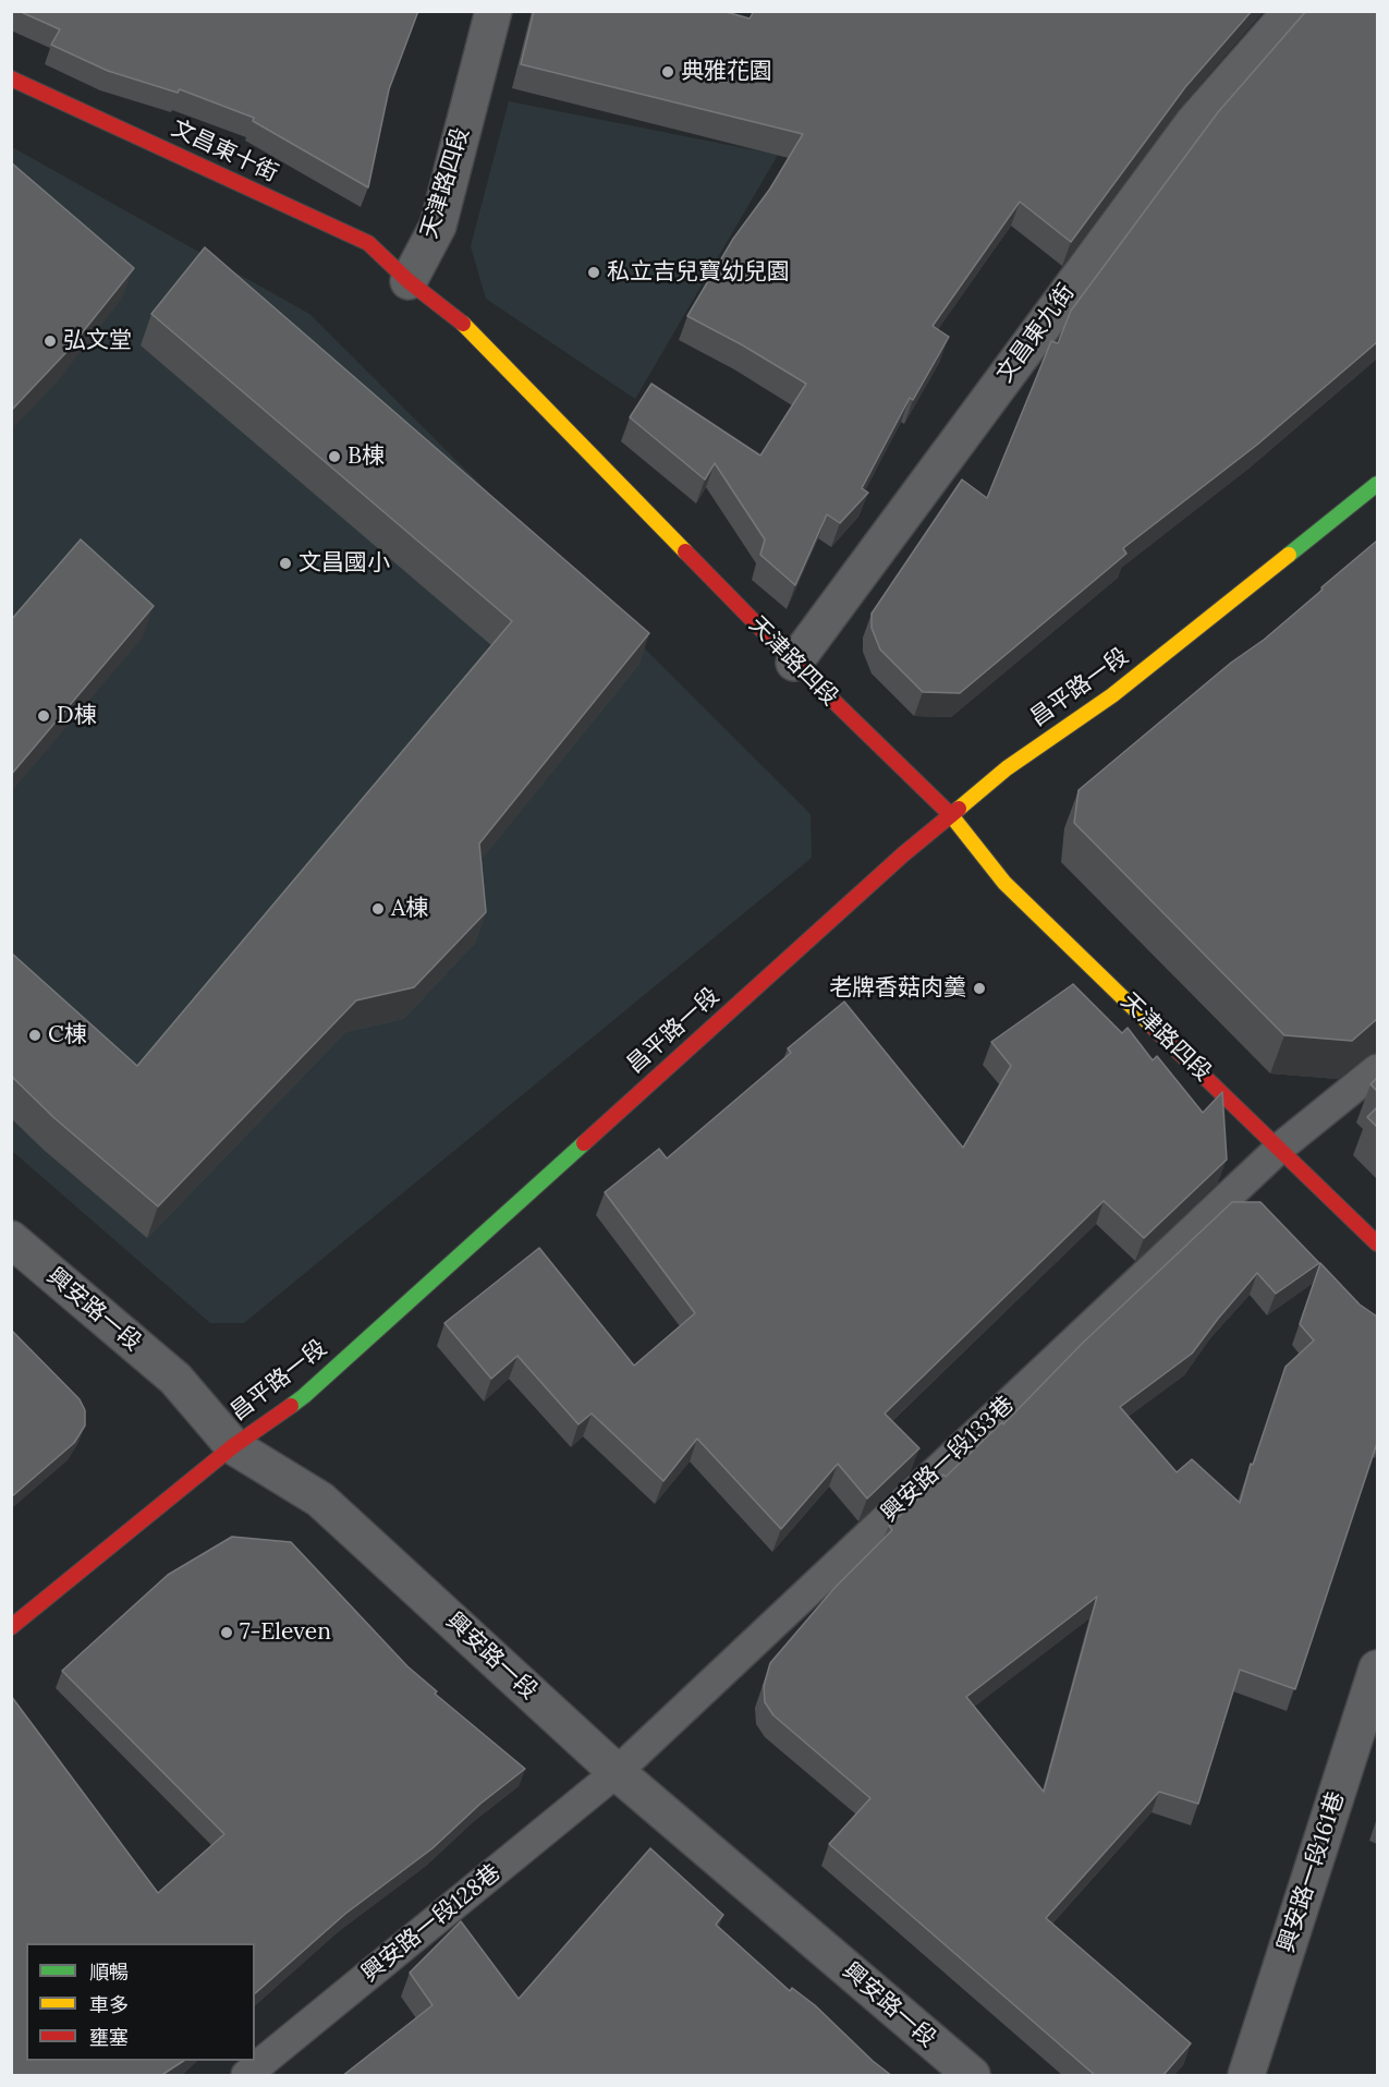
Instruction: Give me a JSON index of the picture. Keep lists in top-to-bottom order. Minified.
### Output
{"streets":{"street":["文昌東十街","天津路四段","文昌東九街","昌平路一段","興安路一段","興安路一段161巷"],"lane":["興安路一段133巷","興安路一段128巷"]},"crossings":[["文昌東十街","天津路四段"],["天津路四段","文昌東九街"],["天津路四段","昌平路一段"],["天津路四段","興安路一段133巷"],["昌平路一段","興安路一段"],["興安路一段","興安路一段133巷"],["興安路一段","興安路一段128巷"],["興安路一段133巷","興安路一段128巷"]],"places":["典雅花園","私立吉兒寶幼兒園","弘文堂","B棟","文昌國小","D棟","A棟","老牌香菇肉羹","C棟","7-Eleven"],"legend":["順暢","車多","壅塞"]}
